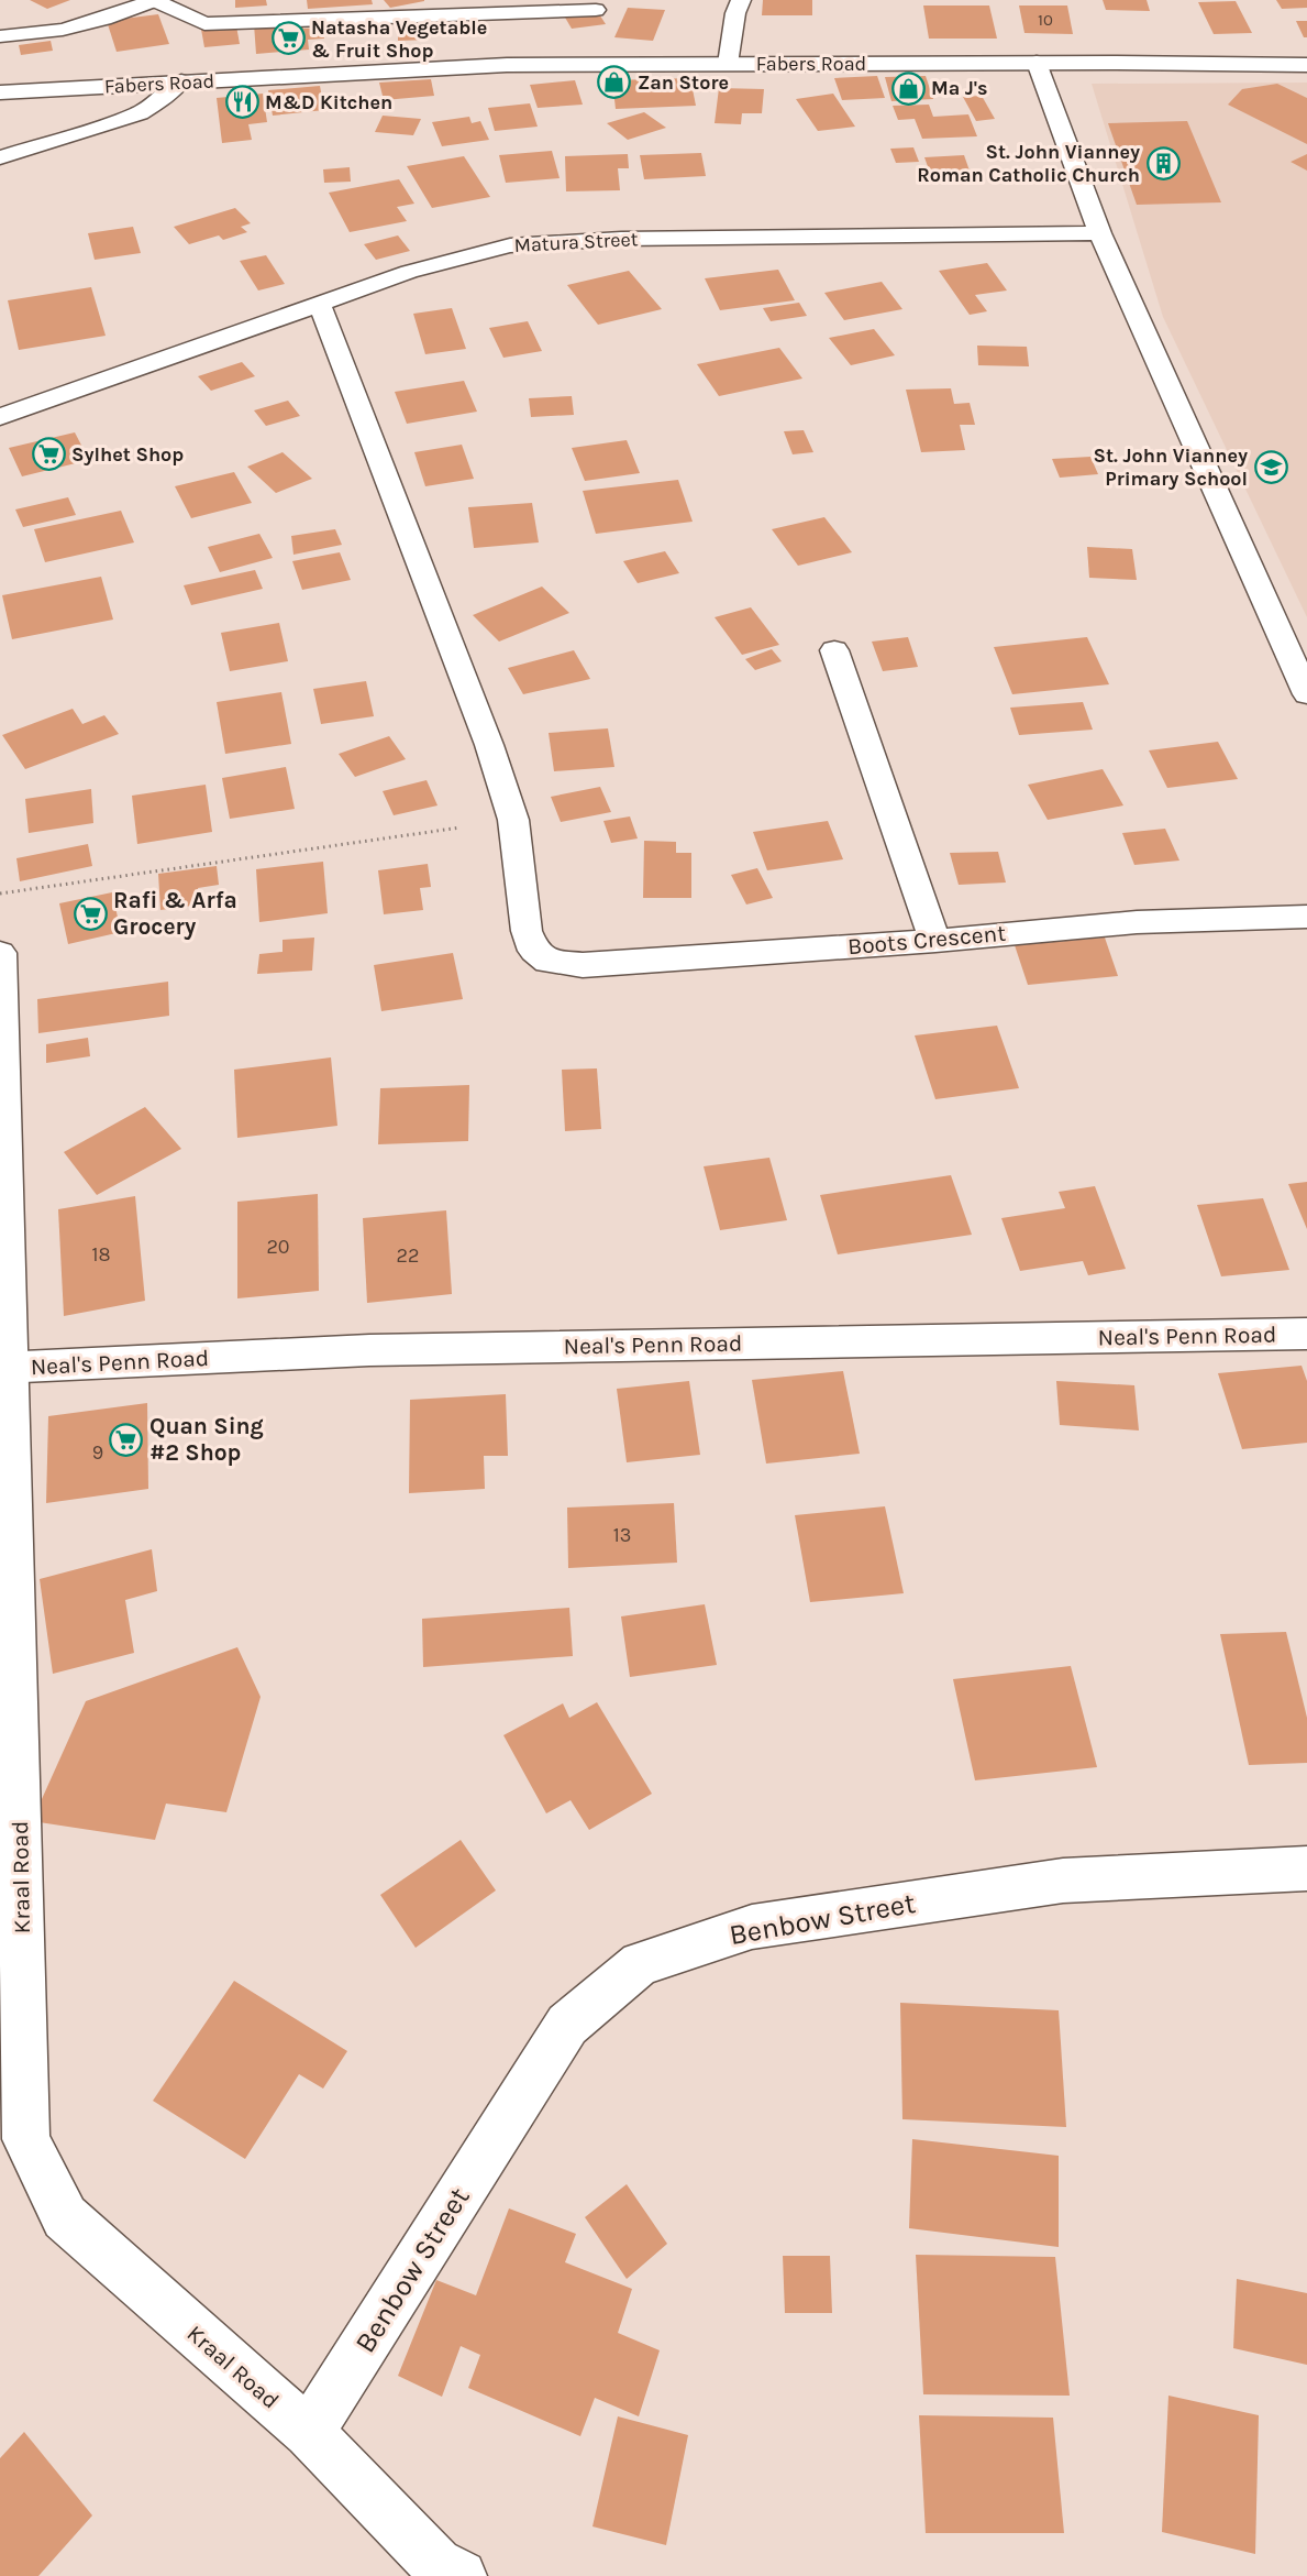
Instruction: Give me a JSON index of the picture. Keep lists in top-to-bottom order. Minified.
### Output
{"streets":{"street":["Fabers Road","Matura Street","Boots Crescent","Neal's Penn Road","Kraal Road","Benbow Street"]},"crossings":[["Neal's Penn Road","Kraal Road"],["Kraal Road","Benbow Street"]],"places":{"supermarket":["Natasha Vegetable & Fruit Shop","Sylhet Shop","Rafi & Arfa Grocery","Quan Sing #2 Shop"],"shop":["Zan Store","Ma J's"],"restaurant":["M&D Kitchen"],"building":["St. John Vianney Roman Catholic Church"],"school or university":["St. John Vianney Primary School"]},"house_numbers":["10","20","18","22","9","13"]}
